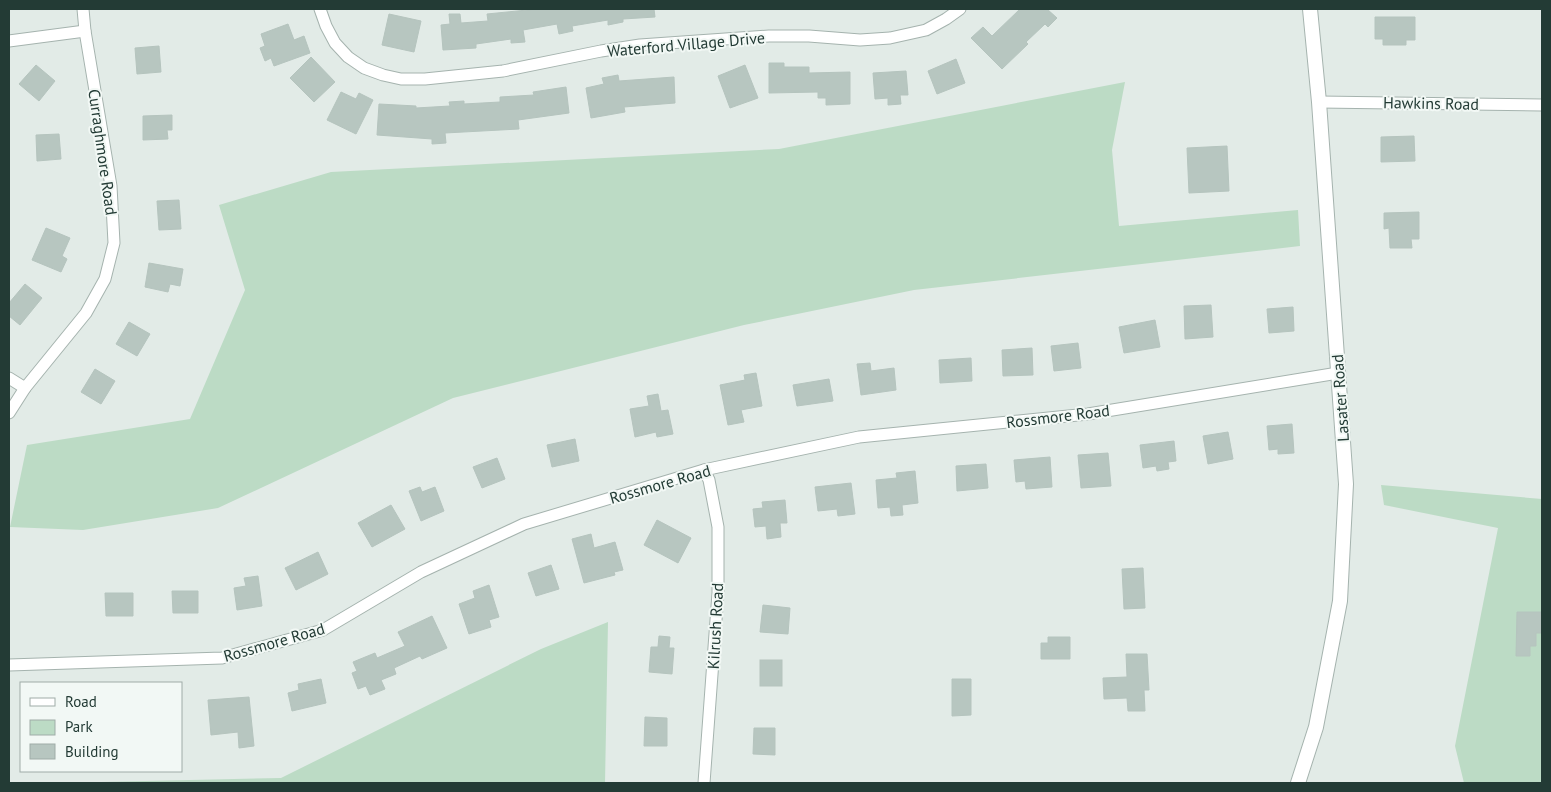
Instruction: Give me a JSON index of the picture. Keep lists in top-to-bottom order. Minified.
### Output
{"streets":{"street":["Waterford Village Drive","Hawkins Road","Curraghmore Road","Lasater Road","Rossmore Road","Kilrush Road"]},"crossings":[["Hawkins Road","Lasater Road"],["Lasater Road","Rossmore Road"],["Rossmore Road","Kilrush Road"]],"legend":["Road","Park","Building"]}
